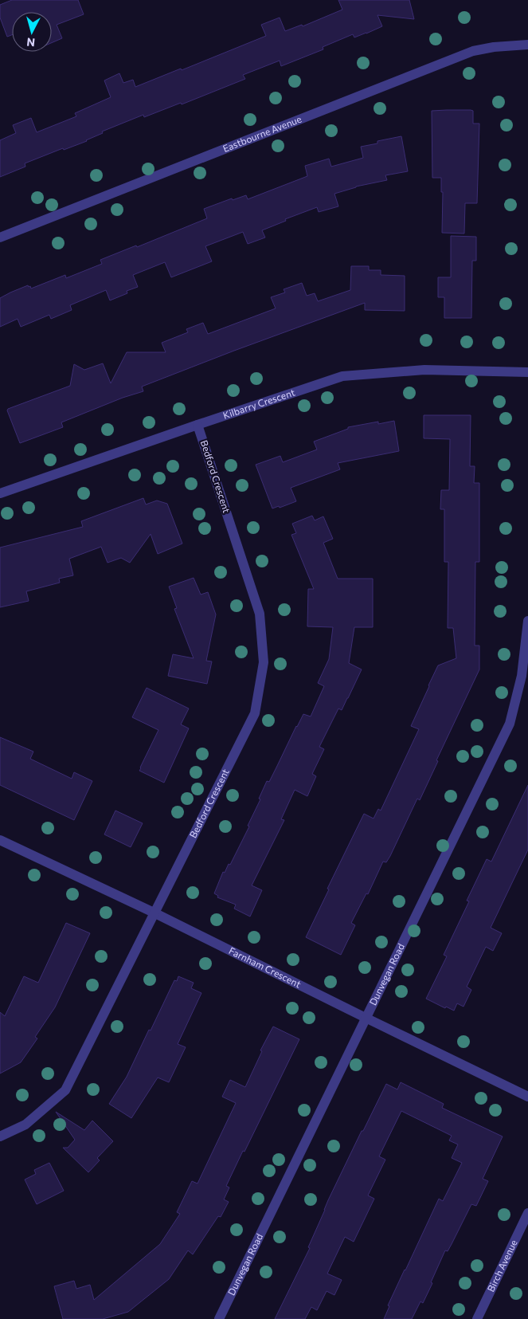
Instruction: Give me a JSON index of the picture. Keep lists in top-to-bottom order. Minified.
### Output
{"streets":{"street":["Eastbourne Avenue","Kilbarry Crescent","Bedford Crescent","Farnham Crescent","Dunvegan Road","Birch Avenue"]},"crossings":[["Kilbarry Crescent","Bedford Crescent"],["Bedford Crescent","Farnham Crescent"],["Farnham Crescent","Dunvegan Road"]],"north":"bottom"}
